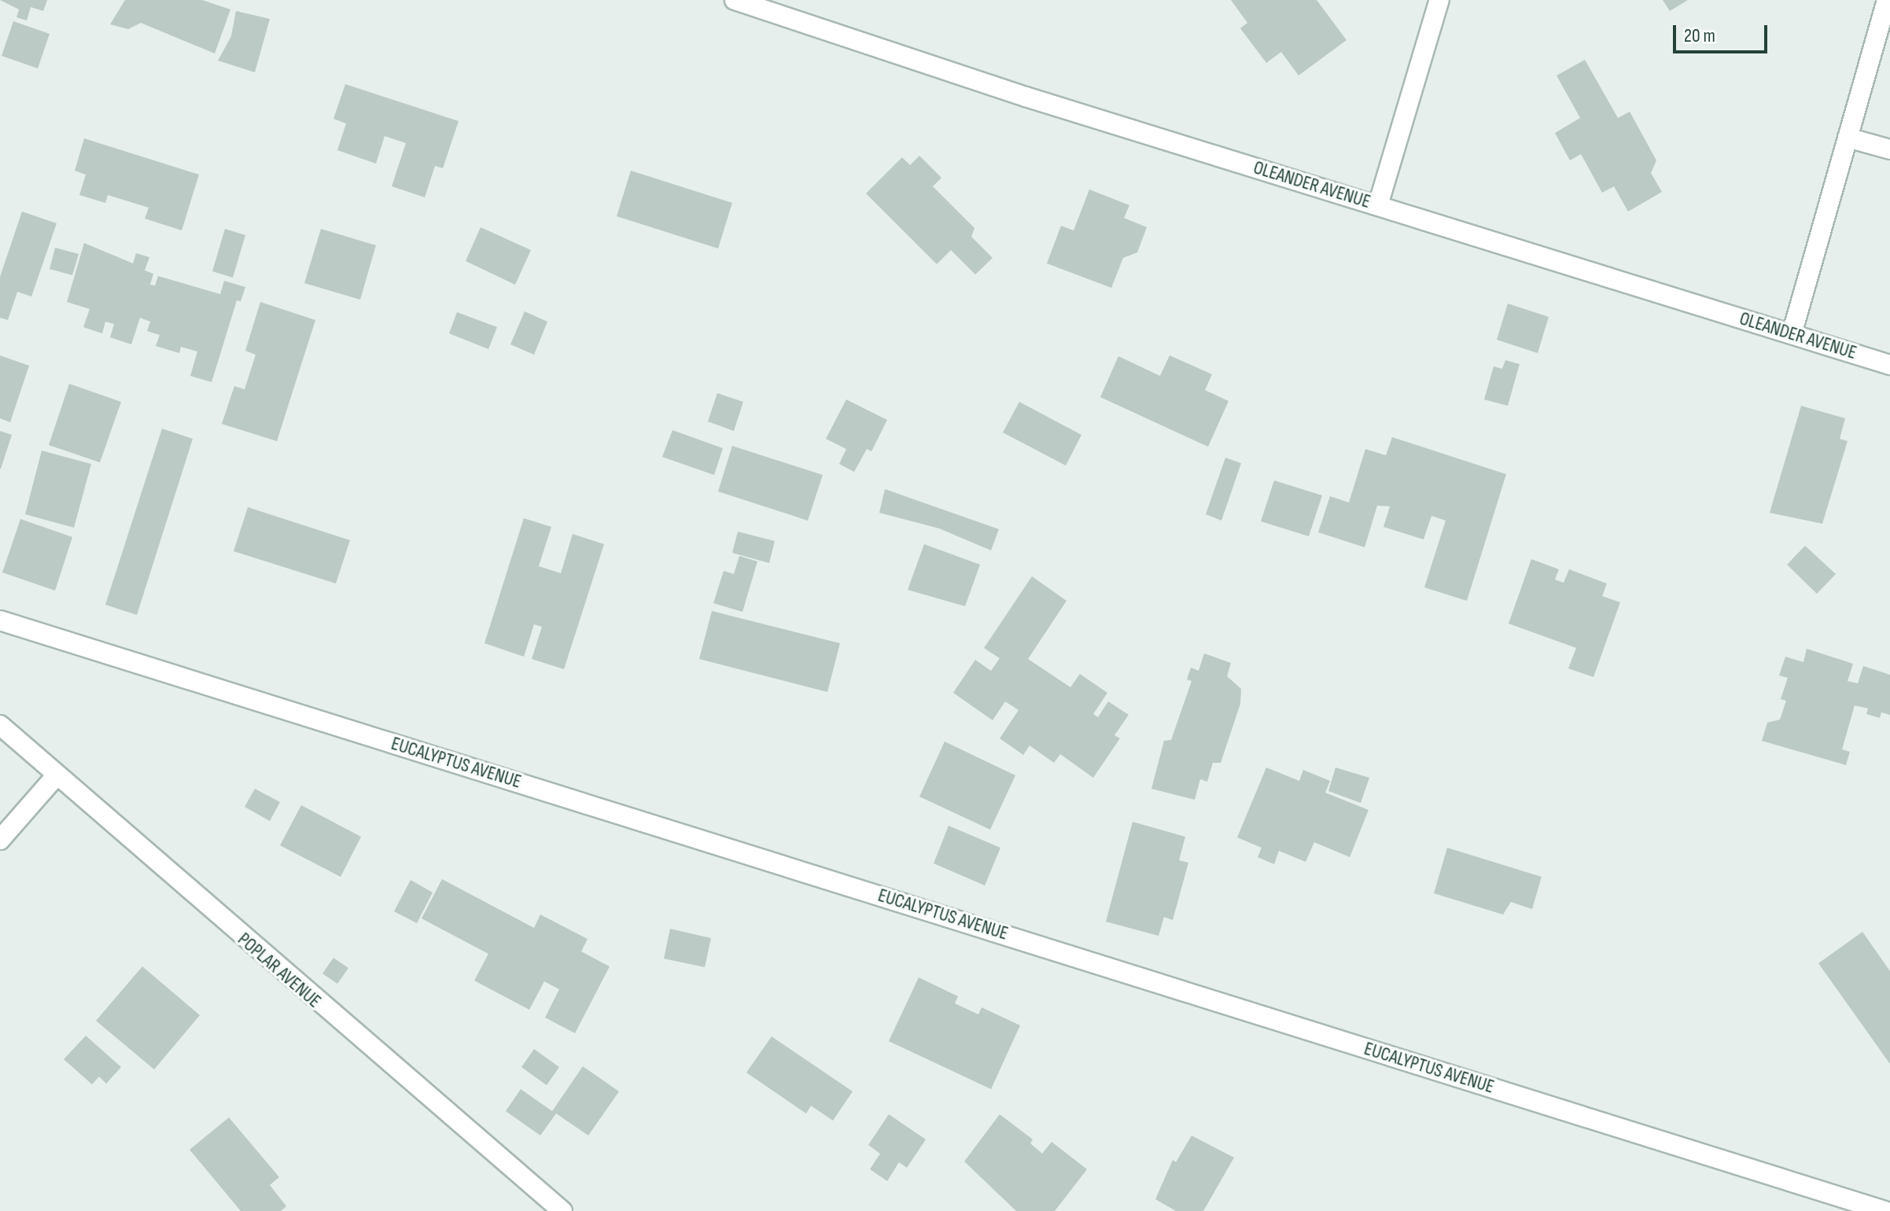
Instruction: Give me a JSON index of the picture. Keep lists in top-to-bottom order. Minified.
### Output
{"streets":{"street":["OLEANDER AVENUE","EUCALYPTUS AVENUE","POPLAR AVENUE"]},"scale_bar":"20 m"}
